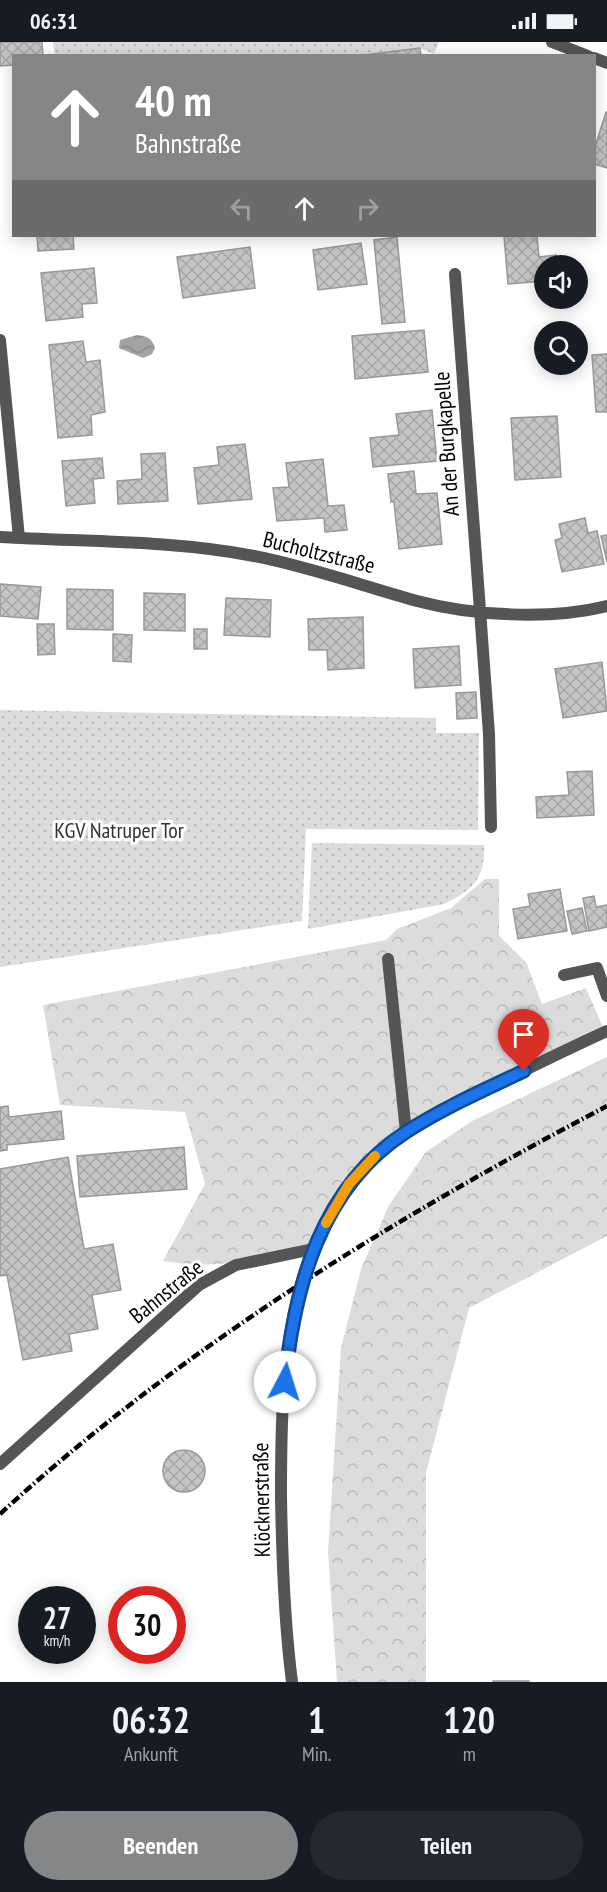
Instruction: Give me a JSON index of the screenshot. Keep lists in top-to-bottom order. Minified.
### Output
{"streets":{"street":["An der Burgkapelle","Bucholtzstraße","Bahnstraße","Klöcknerstraße"]},"crossings":[["An der Burgkapelle","Bucholtzstraße"],["Bahnstraße","Klöcknerstraße"]],"parks":["KGV Natruper Tor"],"page":{"status":"06:31","turn":["40 m","Bahnstraße"],"speed":"27 km/h","limit":"30","eta":["06:32","Ankunft","1","Min.","120","m"],"buttons":["Beenden","Teilen"]}}
